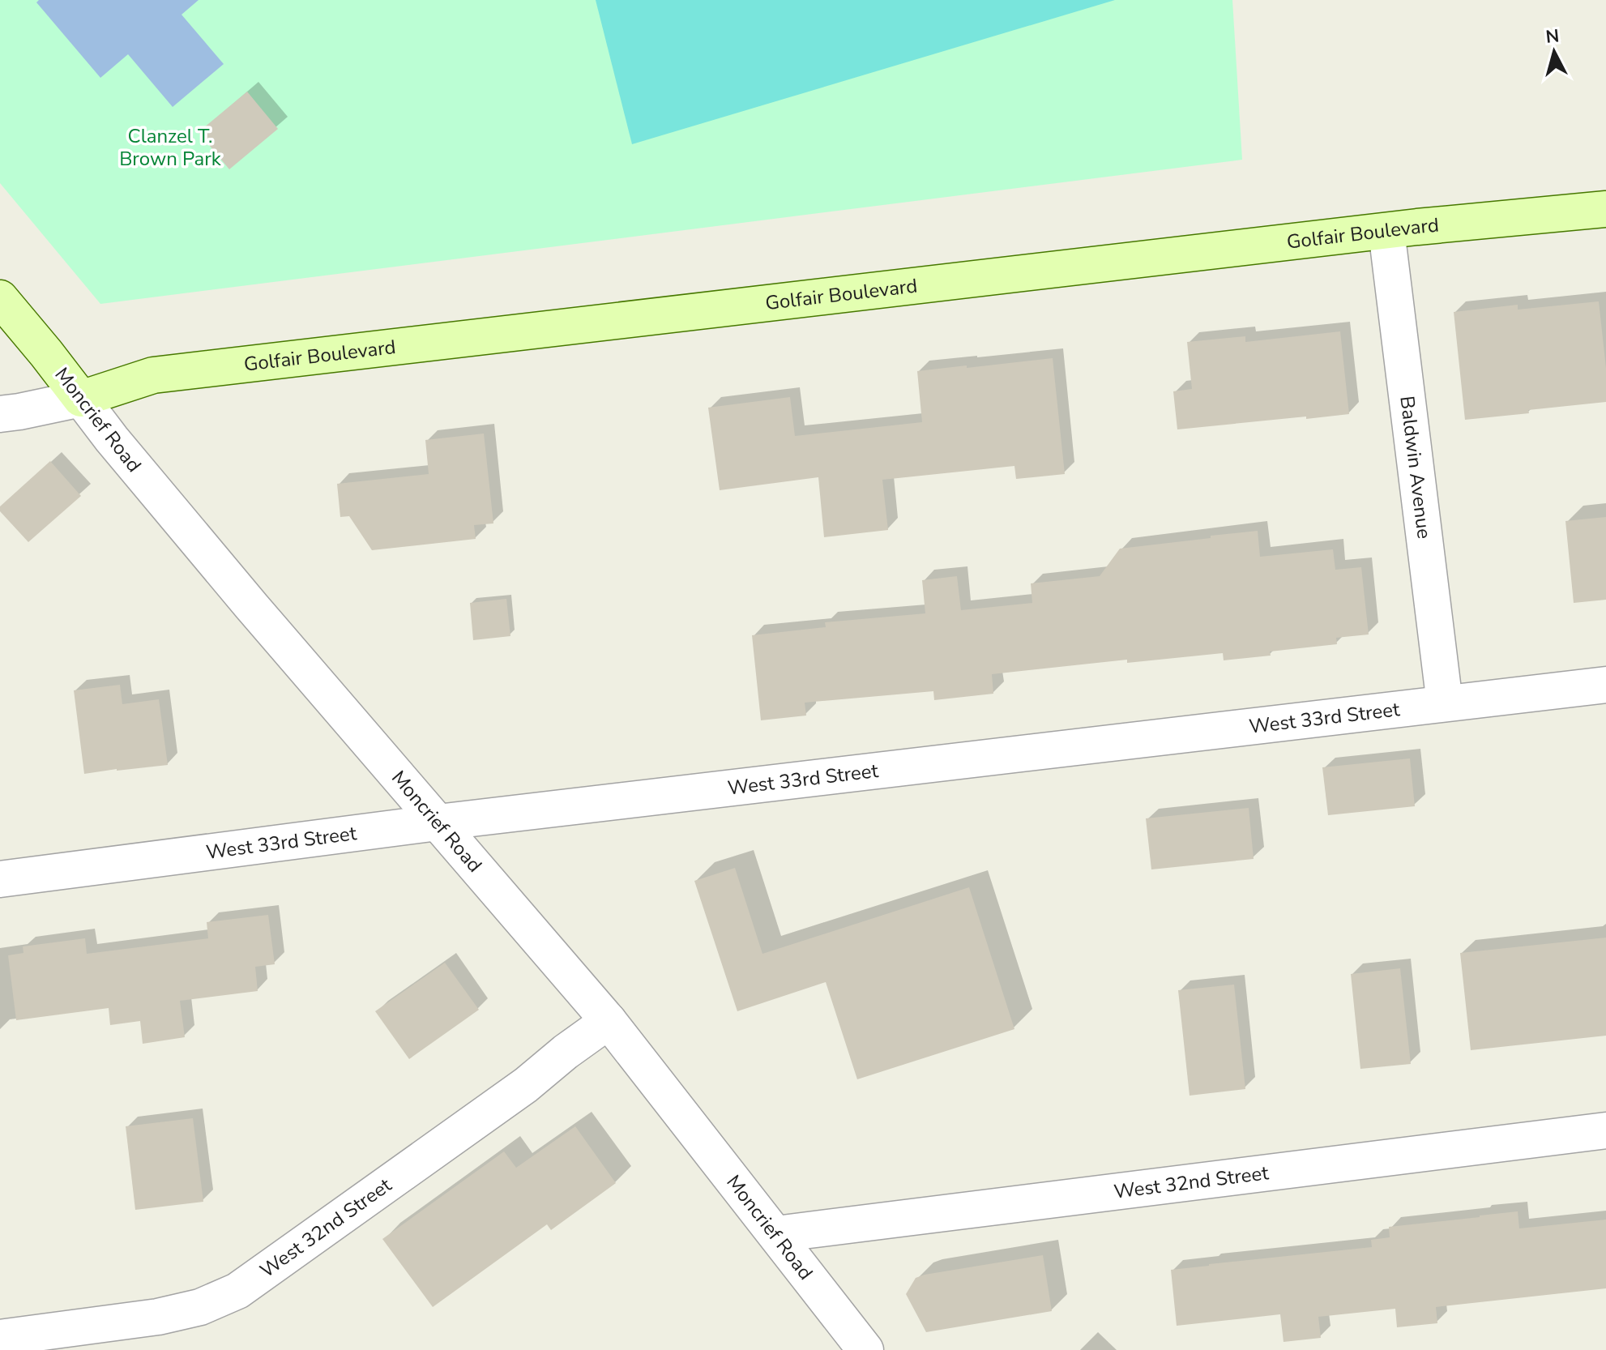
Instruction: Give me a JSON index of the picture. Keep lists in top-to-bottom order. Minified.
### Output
{"streets":{"main road":["Golfair Boulevard","Moncrief Road"],"street":["Baldwin Avenue","West 33rd Street","West 32nd Street"]},"crossings":[["Golfair Boulevard","Moncrief Road"],["Golfair Boulevard","Baldwin Avenue"],["Moncrief Road","West 33rd Street"],["Moncrief Road","West 32nd Street"],["Baldwin Avenue","West 33rd Street"]],"parks":["Clanzel T. Brown Park"],"north":"top"}
